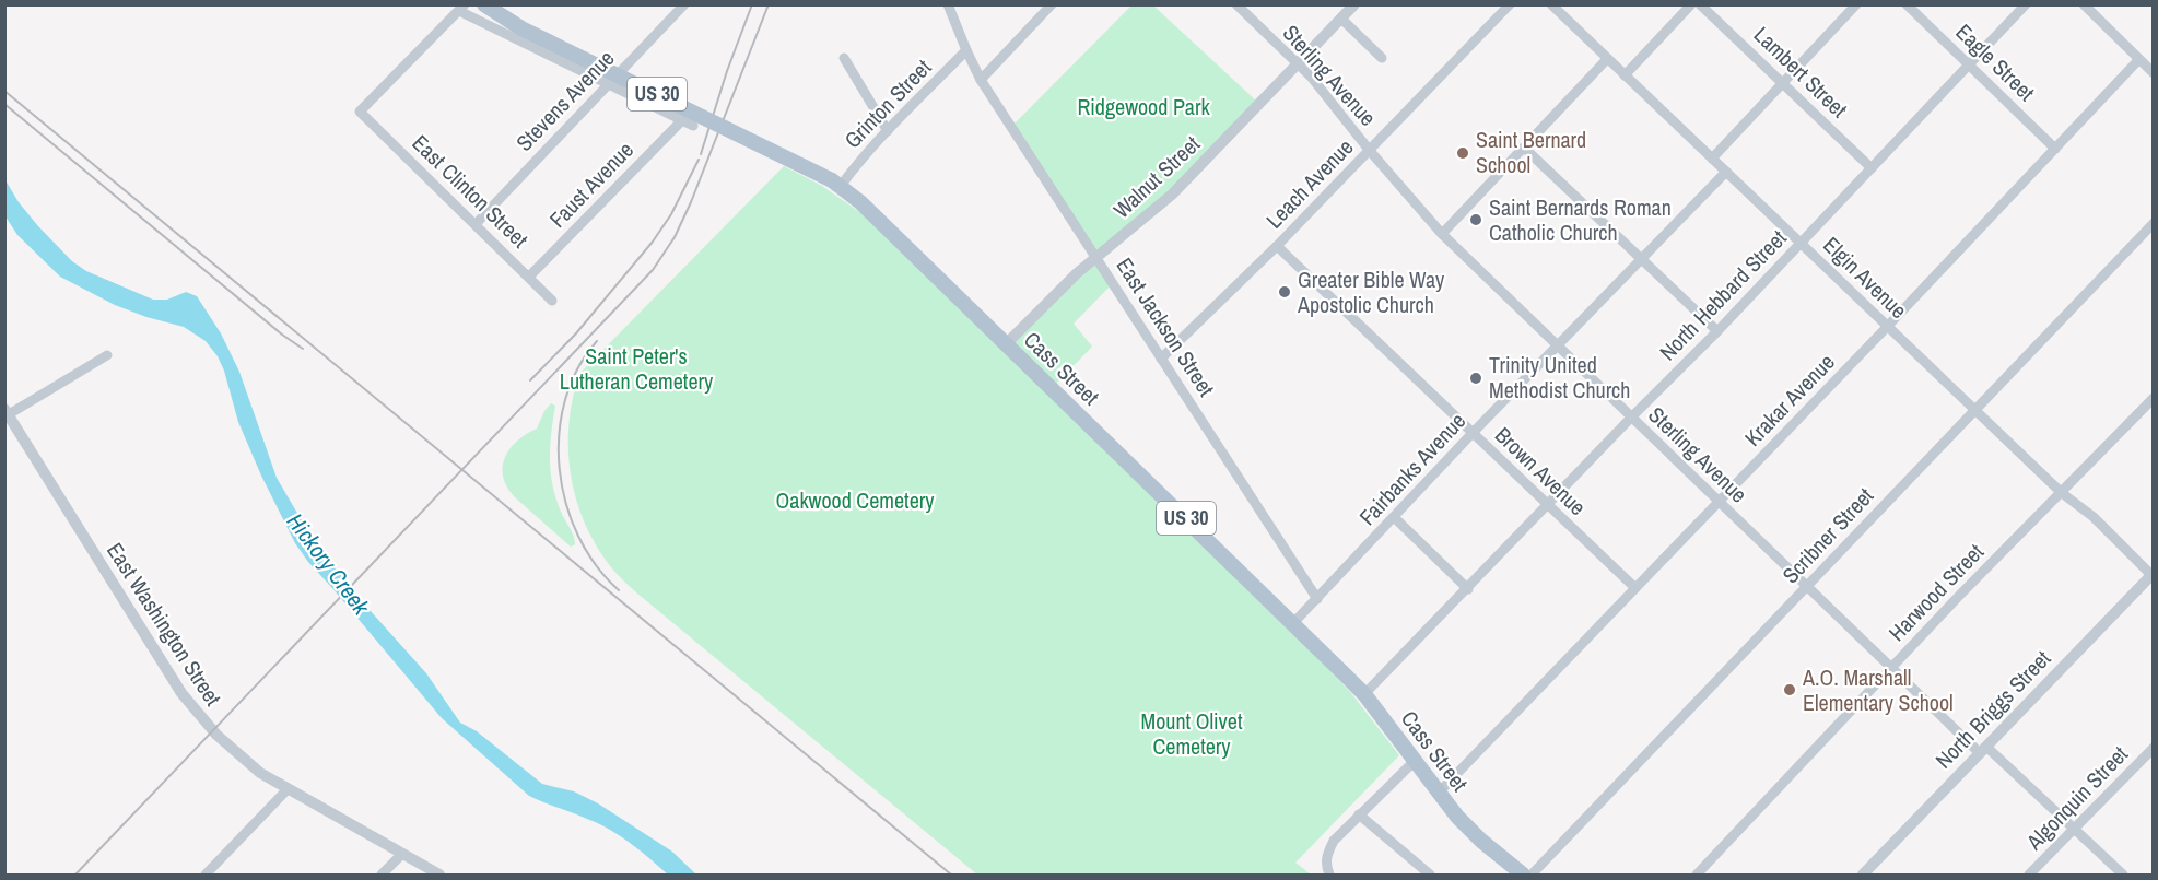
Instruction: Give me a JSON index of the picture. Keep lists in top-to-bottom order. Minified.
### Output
{"streets":{"main road":["US 30","Cass Street"],"street":["Eagle Street","Lambert Street","Sterling Avenue","Stevens Avenue","Grinton Street","Walnut Street","Leach Avenue","Faust Avenue","East Clinton Street","Elgin Avenue","North Hebbard Street","East Jackson Street","Krakar Avenue","Fairbanks Avenue","Brown Avenue","Scribner Street","Harwood Street","East Washington Street","North Briggs Street","Algonquin Street"]},"crossings":[["Eagle Street","North Hebbard Street"],["Eagle Street","Krakar Avenue"],["Lambert Street","North Hebbard Street"],["Sterling Avenue","Walnut Street"],["Sterling Avenue","Leach Avenue"],["Sterling Avenue","North Hebbard Street"],["Sterling Avenue","Krakar Avenue"],["Sterling Avenue","Fairbanks Avenue"],["Sterling Avenue","Scribner Street"],["Sterling Avenue","Harwood Street"],["Sterling Avenue","North Briggs Street"],["Sterling Avenue","Algonquin Street"],["Stevens Avenue","East Clinton Street"],["Grinton Street","East Jackson Street"],["Grinton Street","Cass Street"],["Walnut Street","East Jackson Street"],["Walnut Street","Cass Street"],["Leach Avenue","East Jackson Street"],["Leach Avenue","Brown Avenue"],["Faust Avenue","East Clinton Street"],["Elgin Avenue","North Hebbard Street"],["Elgin Avenue","Krakar Avenue"],["Elgin Avenue","Fairbanks Avenue"],["Elgin Avenue","Scribner Street"],["Elgin Avenue","Harwood Street"],["Elgin Avenue","North Briggs Street"],["North Hebbard Street","Cass Street"],["North Hebbard Street","Brown Avenue"],["East Jackson Street","Fairbanks Avenue"],["Cass Street","Krakar Avenue"],["Cass Street","Fairbanks Avenue"],["Krakar Avenue","Brown Avenue"],["Fairbanks Avenue","Brown Avenue"]],"water":["Hickory Creek"],"parks":["Ridgewood Park","Saint Peter's Lutheran Cemetery","Oakwood Cemetery","Mount Olivet Cemetery"],"places":["Saint Bernard School","Saint Bernards Roman Catholic Church","Greater Bible Way Apostolic Church","Trinity United Methodist Church","A.O. Marshall Elementary School"]}
